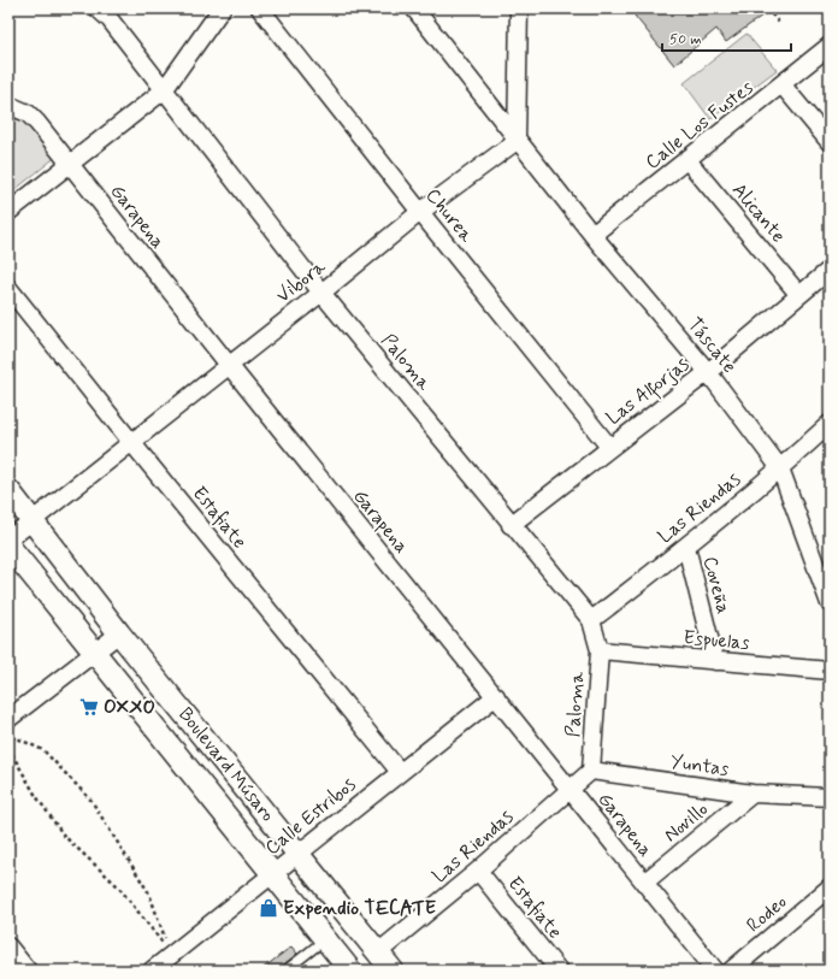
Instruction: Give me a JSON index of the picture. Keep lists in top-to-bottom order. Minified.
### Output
{"streets":{"street":["Calle Los Fustes","Alicante","Churea","Garapena","Vibora","Táscate","Paloma","Las Alforjas","Las Riendas","Estafiate","Coveña","Espuelas","Boulevard Músaro","Yuntas","Calle Estribos","Novillo","Rodeo"]},"crossings":[["Calle Los Fustes","Alicante"],["Calle Los Fustes","Táscate"],["Alicante","Las Alforjas"],["Churea","Vibora"],["Churea","Las Alforjas"],["Garapena","Vibora"],["Garapena","Las Riendas"],["Garapena","Calle Estribos"],["Garapena","Novillo"],["Vibora","Táscate"],["Vibora","Paloma"],["Vibora","Estafiate"],["Vibora","Boulevard Músaro"],["Táscate","Las Alforjas"],["Táscate","Las Riendas"],["Paloma","Las Alforjas"],["Paloma","Las Riendas"],["Paloma","Espuelas"],["Paloma","Yuntas"],["Las Riendas","Estafiate"],["Las Riendas","Coveña"],["Las Riendas","Boulevard Músaro"],["Estafiate","Calle Estribos"],["Coveña","Espuelas"],["Boulevard Músaro","Calle Estribos"],["Yuntas","Novillo"]],"places":{"supermarket":["OXXO"],"shop":["Expendio TECATE"]},"scale_bar":"50 m"}
